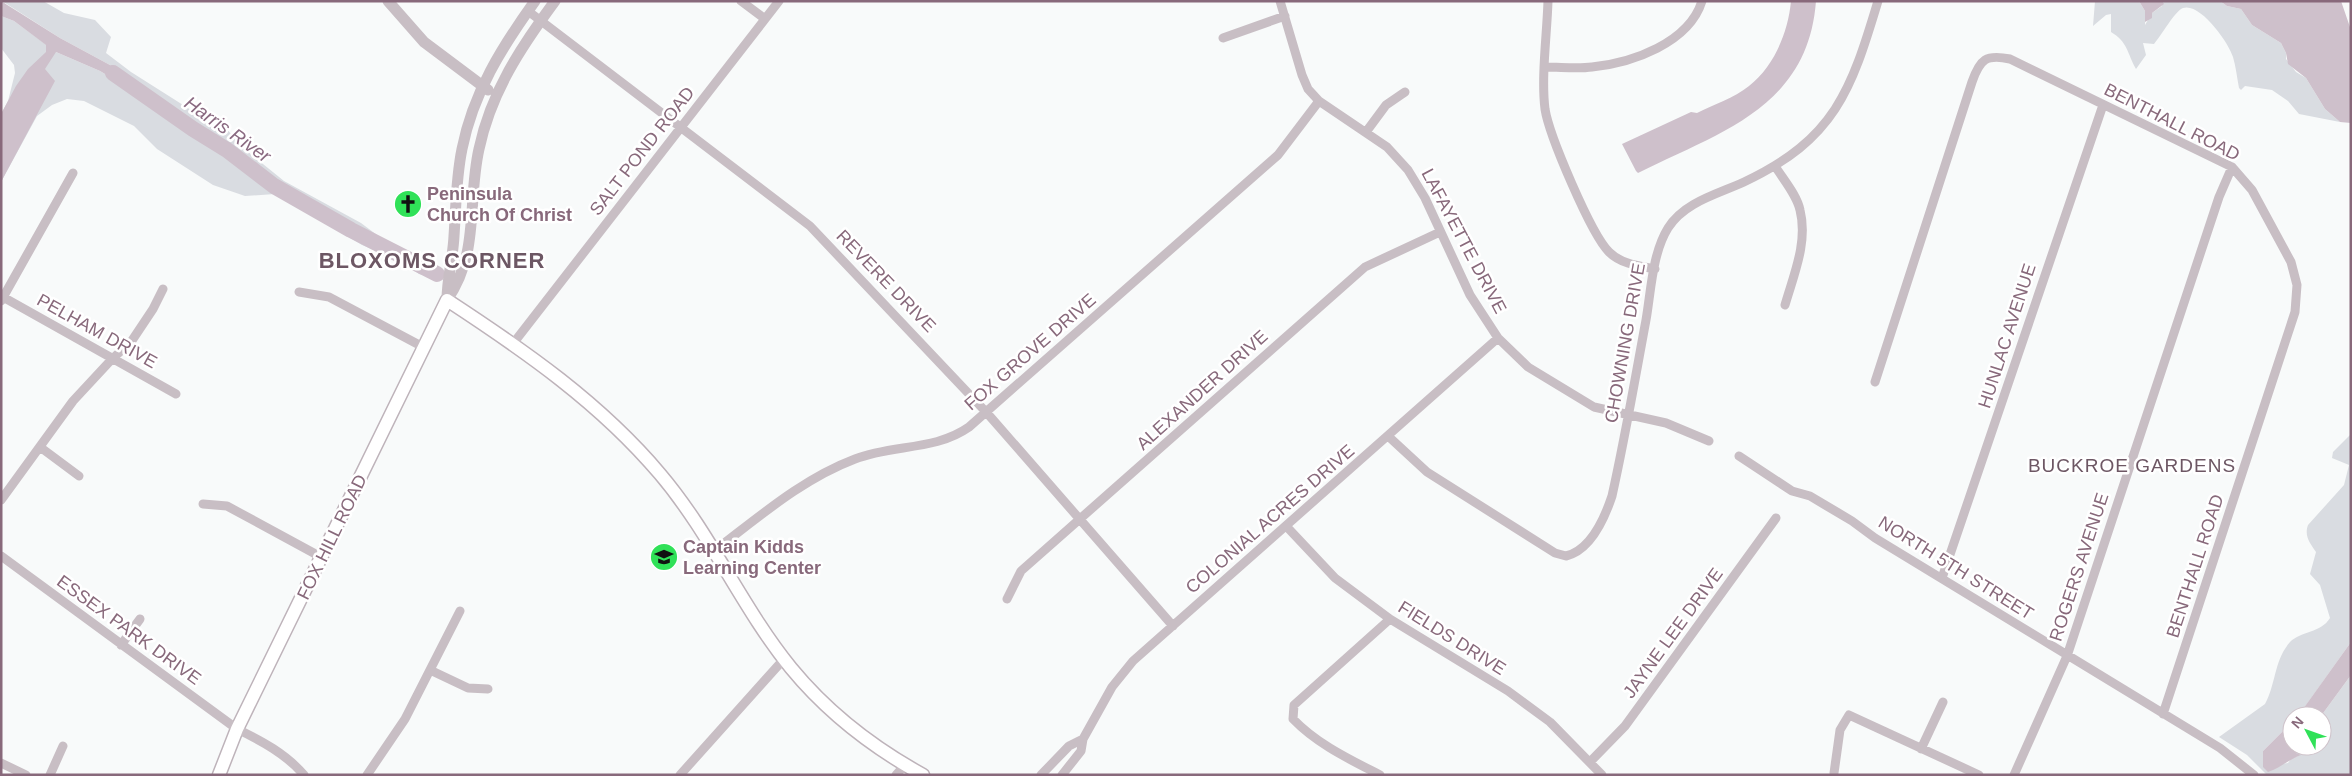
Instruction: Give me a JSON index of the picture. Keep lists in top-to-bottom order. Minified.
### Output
{"streets":{"main road":["FOX HILL ROAD"],"street":["BENTHALL ROAD","SALT POND ROAD","LAFAYETTE DRIVE","REVERE DRIVE","PELHAM DRIVE","HUNLAC AVENUE","CHOWNING DRIVE","FOX GROVE DRIVE","ALEXANDER DRIVE","COLONIAL ACRES DRIVE","ROGERS AVENUE","NORTH 5TH STREET","ESSEX PARK DRIVE","JAYNE LEE DRIVE","FIELDS DRIVE"]},"crossings":[["BENTHALL ROAD","HUNLAC AVENUE"],["BENTHALL ROAD","ROGERS AVENUE"],["BENTHALL ROAD","NORTH 5TH STREET"],["SALT POND ROAD","REVERE DRIVE"],["LAFAYETTE DRIVE","CHOWNING DRIVE"],["LAFAYETTE DRIVE","FOX GROVE DRIVE"],["LAFAYETTE DRIVE","ALEXANDER DRIVE"],["LAFAYETTE DRIVE","COLONIAL ACRES DRIVE"],["REVERE DRIVE","FOX GROVE DRIVE"],["REVERE DRIVE","ALEXANDER DRIVE"],["REVERE DRIVE","COLONIAL ACRES DRIVE"],["HUNLAC AVENUE","NORTH 5TH STREET"],["CHOWNING DRIVE","COLONIAL ACRES DRIVE"],["COLONIAL ACRES DRIVE","FIELDS DRIVE"],["FOX HILL ROAD","ESSEX PARK DRIVE"],["ROGERS AVENUE","NORTH 5TH STREET"],["JAYNE LEE DRIVE","FIELDS DRIVE"]],"districts":["BLOXOMS CORNER","BUCKROE GARDENS"],"water":["Harris River"],"places":{"church":["Peninsula Church Of Christ"],"school or university":["Captain Kidds Learning Center"]},"north":"top left"}
